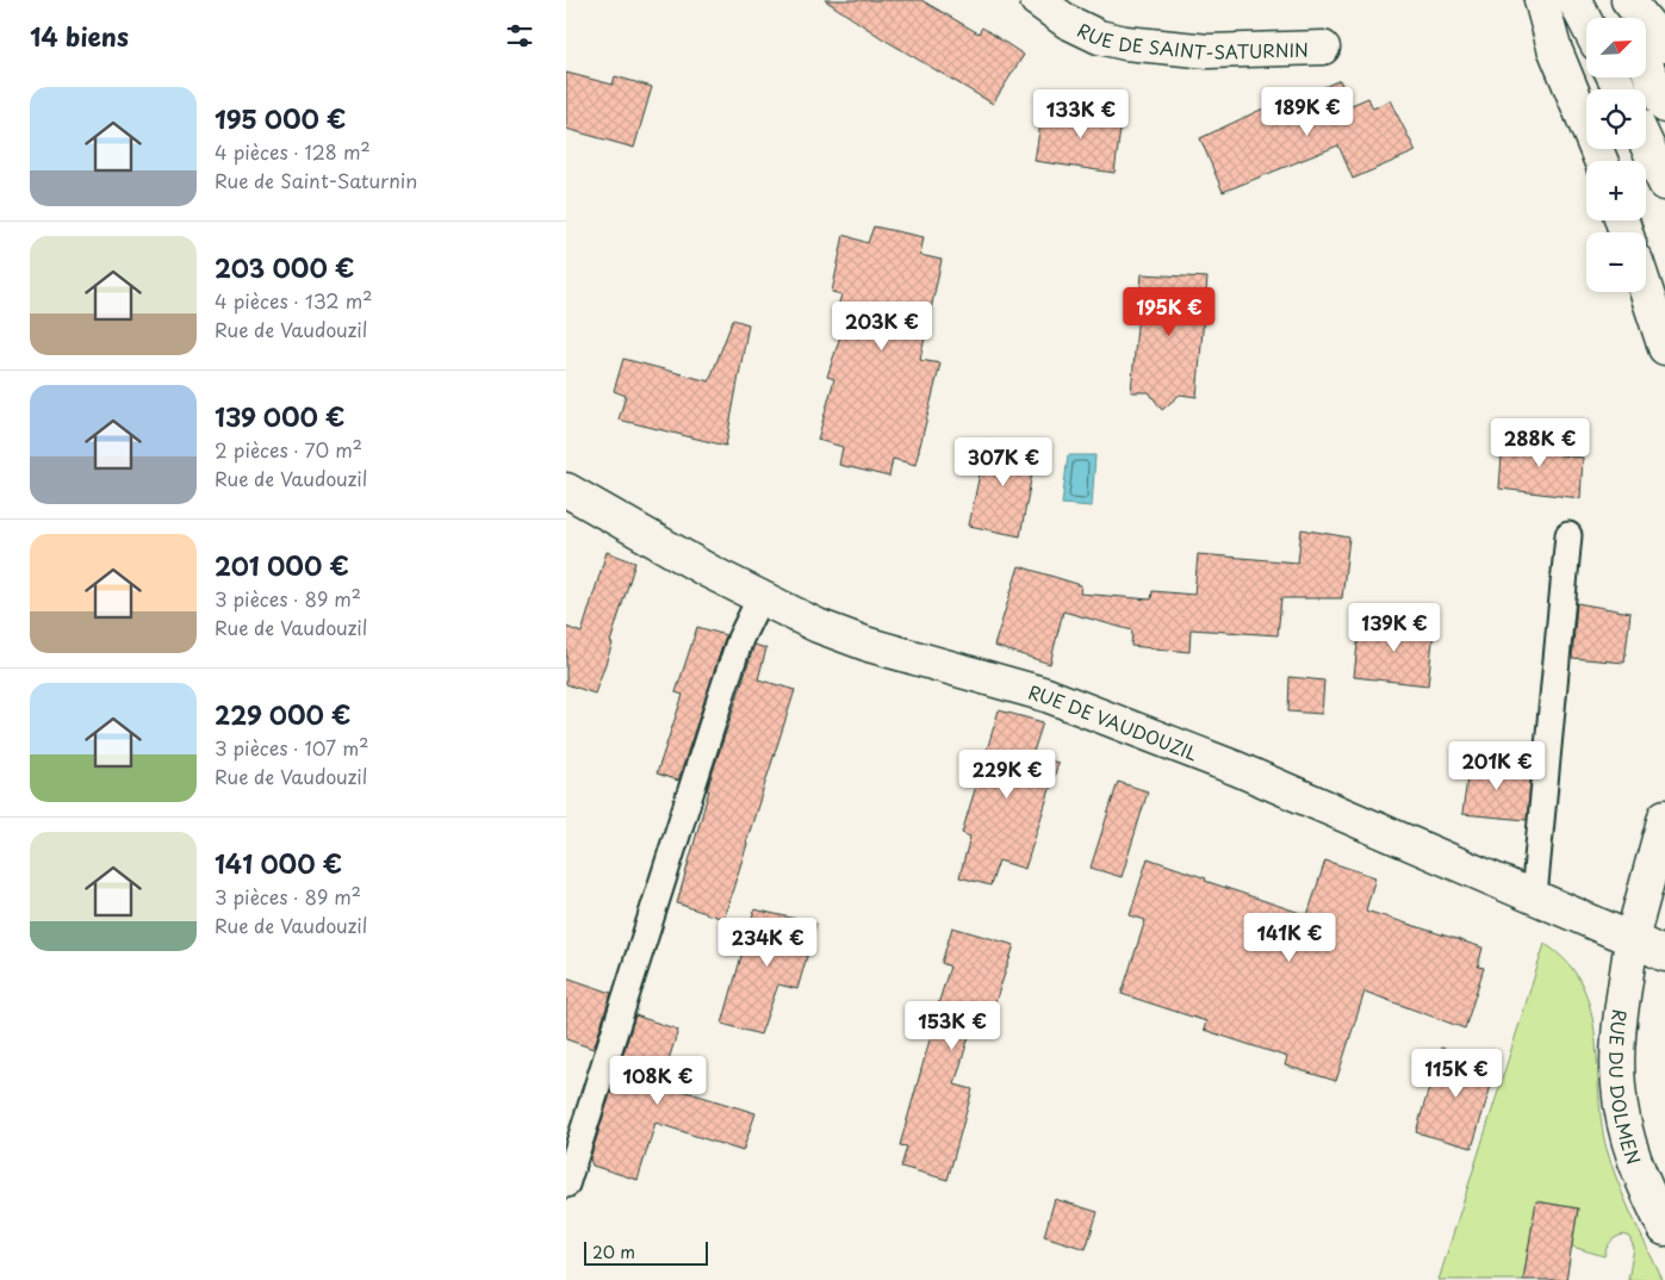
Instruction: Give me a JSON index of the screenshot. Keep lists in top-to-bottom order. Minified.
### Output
{"streets":{"street":["RUE DE SAINT-SATURNIN","RUE DE VAUDOUZIL","RUE DU DOLMEN"]},"crossings":[["RUE DE VAUDOUZIL","RUE DU DOLMEN"]],"scale_bar":"20 m","north":"top right","page":{"heading":"14 biens","map_buttons":["+","−"],"list":[{"name":"195 000 €","note":"4 pièces · 128 m² · Rue de Saint-Saturnin"},{"name":"203 000 €","note":"4 pièces · 132 m² · Rue de Vaudouzil"},{"name":"139 000 €","note":"2 pièces · 70 m² · Rue de Vaudouzil"},{"name":"201 000 €","note":"3 pièces · 89 m² · Rue de Vaudouzil"},{"name":"229 000 €","note":"3 pièces · 107 m² · Rue de Vaudouzil"},{"name":"141 000 €","note":"3 pièces · 89 m² · Rue de Vaudouzil"}],"price":["189K €","133K €","195K €","203K €","288K €","307K €","139K €","201K €","229K €","141K €","234K €","153K €","115K €","108K €"],"scale":"20 m"}}
